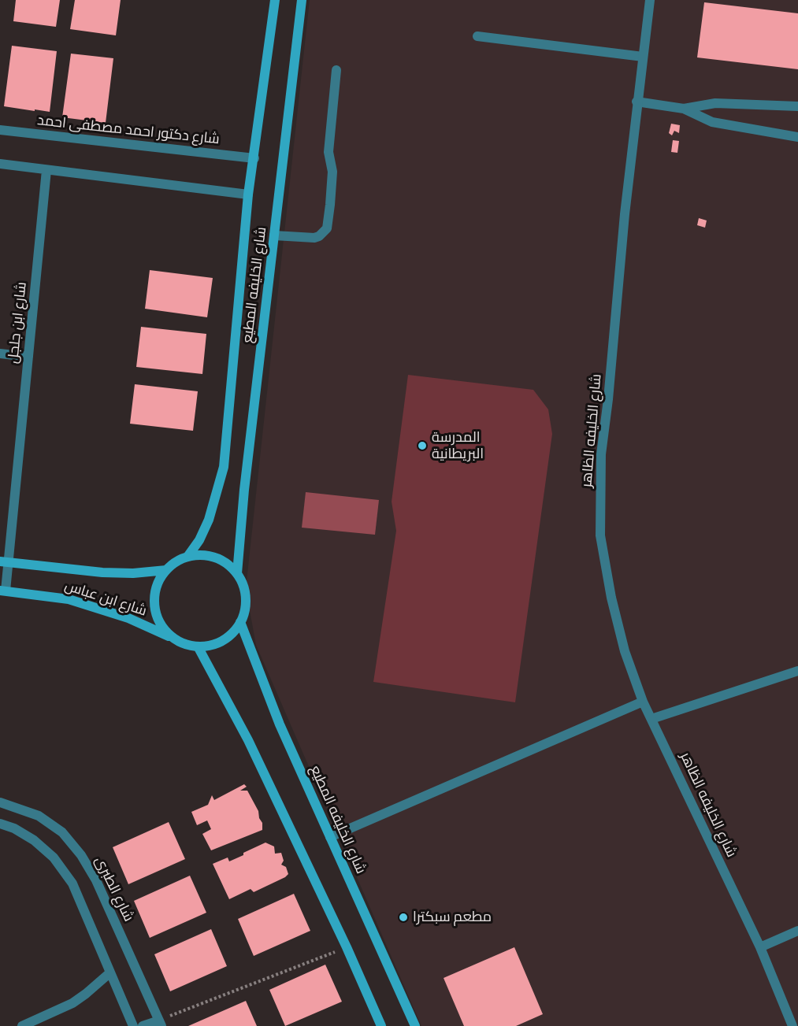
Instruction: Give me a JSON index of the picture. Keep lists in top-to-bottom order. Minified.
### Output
{"streets":{"street":["شارع دكتور احمد مصطفى احمد","شارع الخليفه المطيع","شارع ابن جلجل","شارع الخليفه الظاهر","شارع ابن عباس","شارع الطبرى"]},"crossings":[["شارع دكتور احمد مصطفى احمد","شارع الخليفه المطيع"],["شارع الخليفه المطيع","شارع ابن عباس"],["شارع ابن جلجل","شارع ابن عباس"]],"places":["المدرسة البريطانية","مطعم سبكترا"]}
